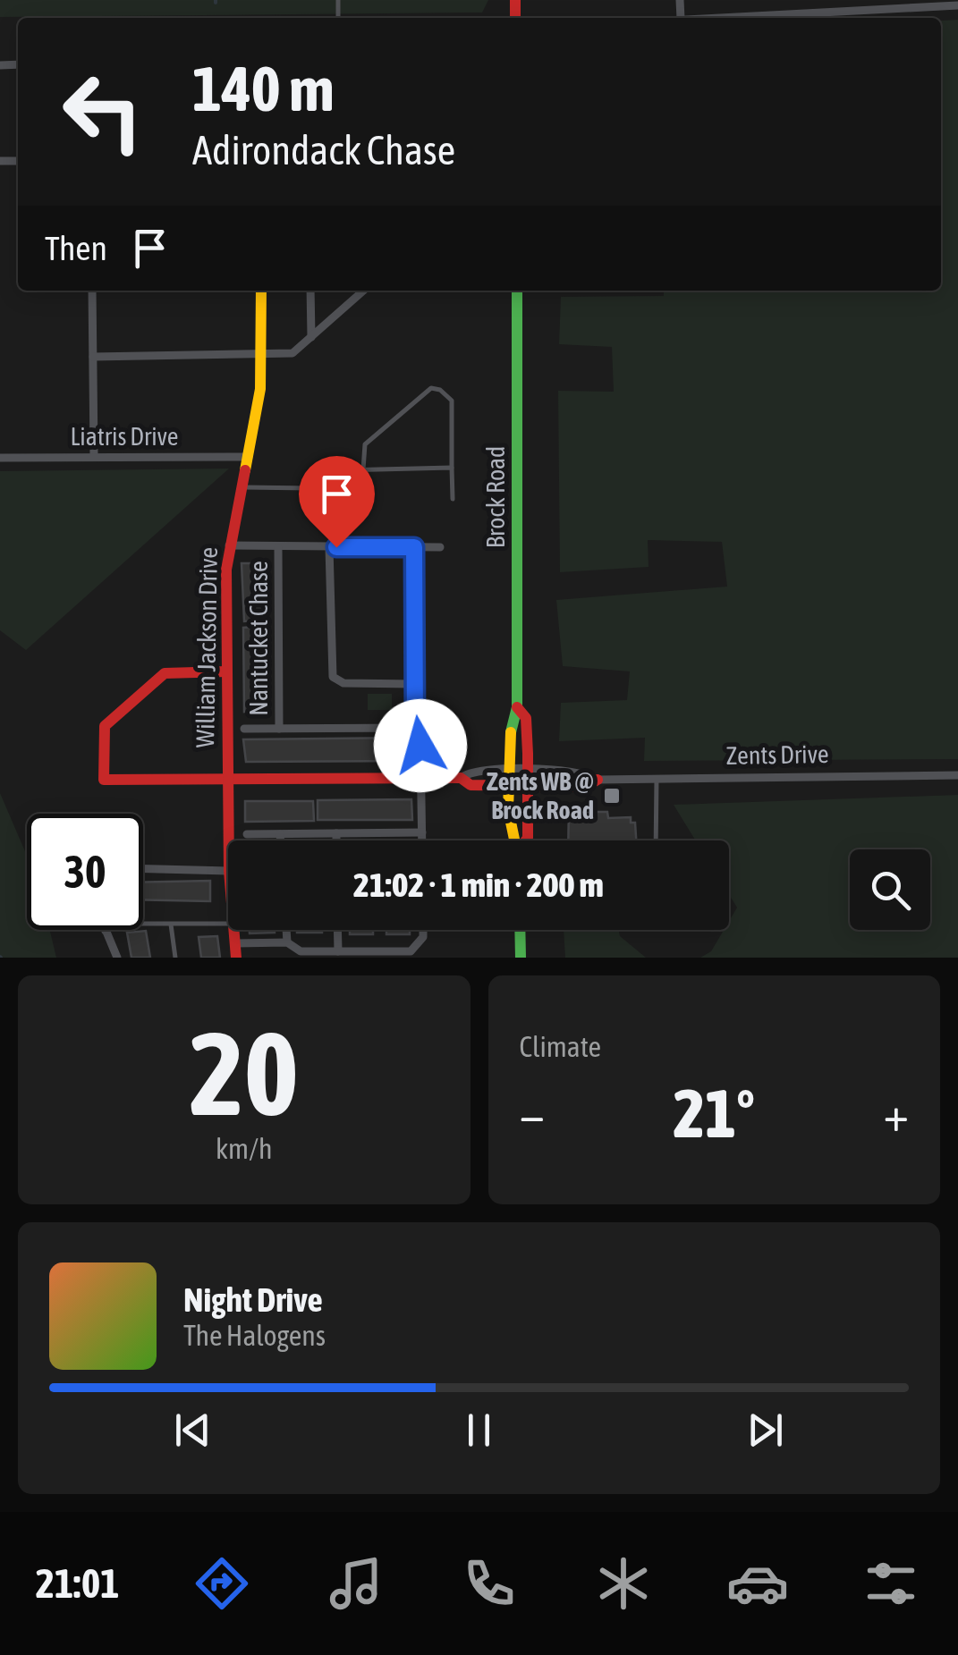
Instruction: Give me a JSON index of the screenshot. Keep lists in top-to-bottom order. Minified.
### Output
{"streets":{"street":["Liatris Drive","Brock Road","Nantucket Chase","William Jackson Drive","Zents Drive"]},"crossings":[["Liatris Drive","William Jackson Drive"],["Brock Road","Zents Drive"],["William Jackson Drive","Zents Drive"]],"places":{"transit":["Zents WB @ Brock Road"]},"page":{"turn":["140 m","Adirondack Chase"],"then":"Then","limit":"30","trip":"21:02 · 1 min · 200 m","tile":[["20","km/h"],"Climate"],"heat":["−","21°","+"],"song":["Night Drive","The Halogens"],"tabs":"21:01"}}
